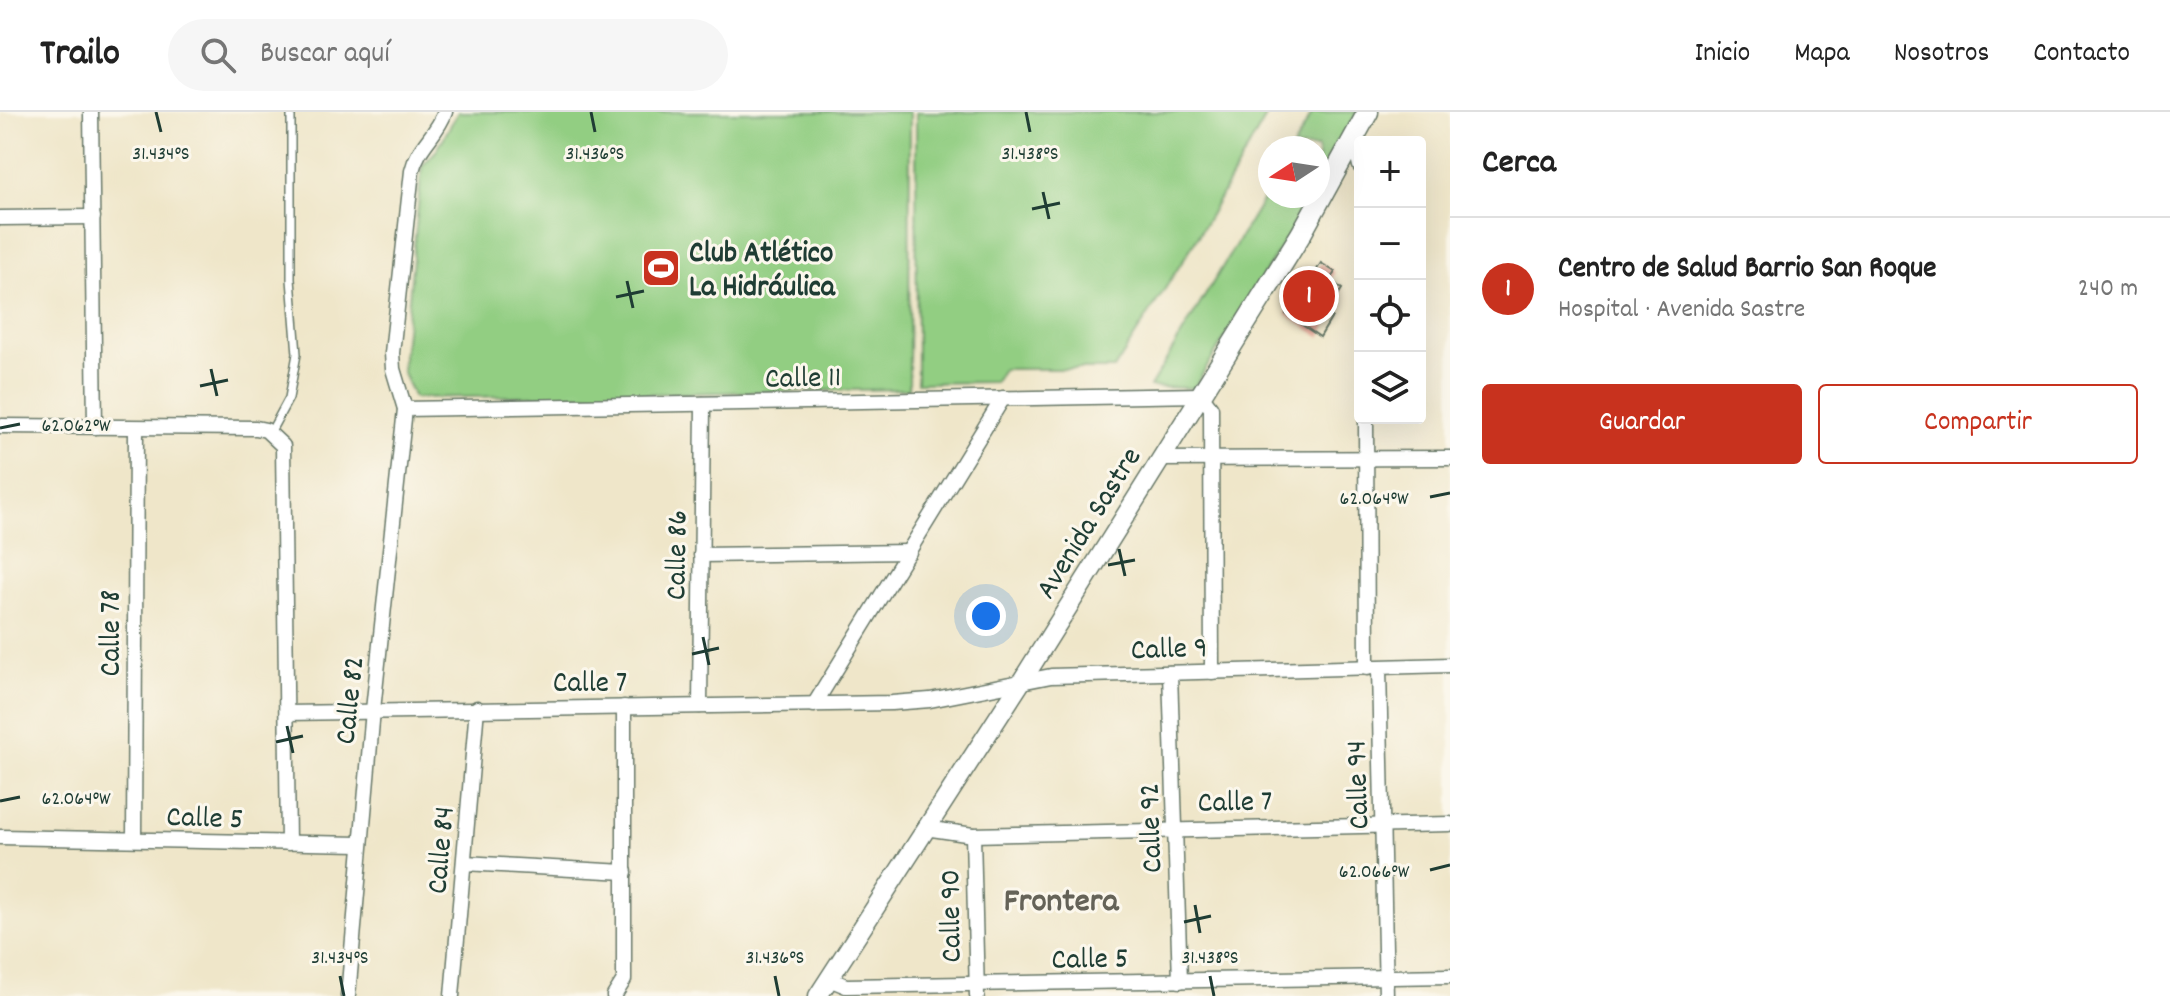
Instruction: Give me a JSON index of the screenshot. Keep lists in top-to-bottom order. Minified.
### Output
{"streets":{"main road":["Avenida Sastre"],"street":["Calle 11","Calle 86","Calle 78","Calle 9","Calle 7","Calle 82","Calle 94","Calle 5","Calle 92","Calle 84","Calle 90"]},"crossings":[["Calle 11","Avenida Sastre"],["Calle 11","Calle 86"],["Calle 11","Calle 82"],["Avenida Sastre","Calle 9"],["Avenida Sastre","Calle 7"],["Avenida Sastre","Calle 5"],["Calle 86","Calle 7"],["Calle 78","Calle 5"],["Calle 9","Calle 7"],["Calle 9","Calle 94"],["Calle 9","Calle 92"],["Calle 7","Calle 82"],["Calle 7","Calle 94"],["Calle 7","Calle 92"],["Calle 7","Calle 84"],["Calle 7","Calle 90"],["Calle 82","Calle 5"],["Calle 94","Calle 5"],["Calle 5","Calle 92"],["Calle 5","Calle 90"]],"districts":["Frontera"],"places":{"sports":["Club Atlético La Hidráulica"]},"north":"left","page":{"header":"Trailo","search":"Buscar aquí","nav":["Inicio","Mapa","Nosotros","Contacto"],"heading":"Cerca","map_buttons":["+","−"],"list":[{"mark":"1","name":"Centro de Salud Barrio San Roque","note":"Hospital · Avenida Sastre","value":"240 m"}],"pins":"1","buttons":["Guardar","Compartir"]},"coordinates":["31.434°S","31.436°S","31.438°S","62.062°W","62.064°W","62.066°W"]}
